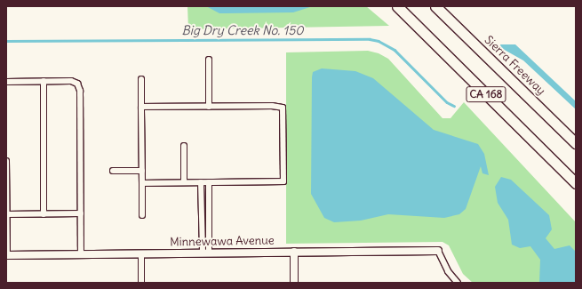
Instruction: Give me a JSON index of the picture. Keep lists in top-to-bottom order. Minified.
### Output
{"streets":{"highway":["Sierra Freeway","CA 168"],"street":["Minnewawa Avenue"]},"water":["Big Dry Creek No. 150"]}
